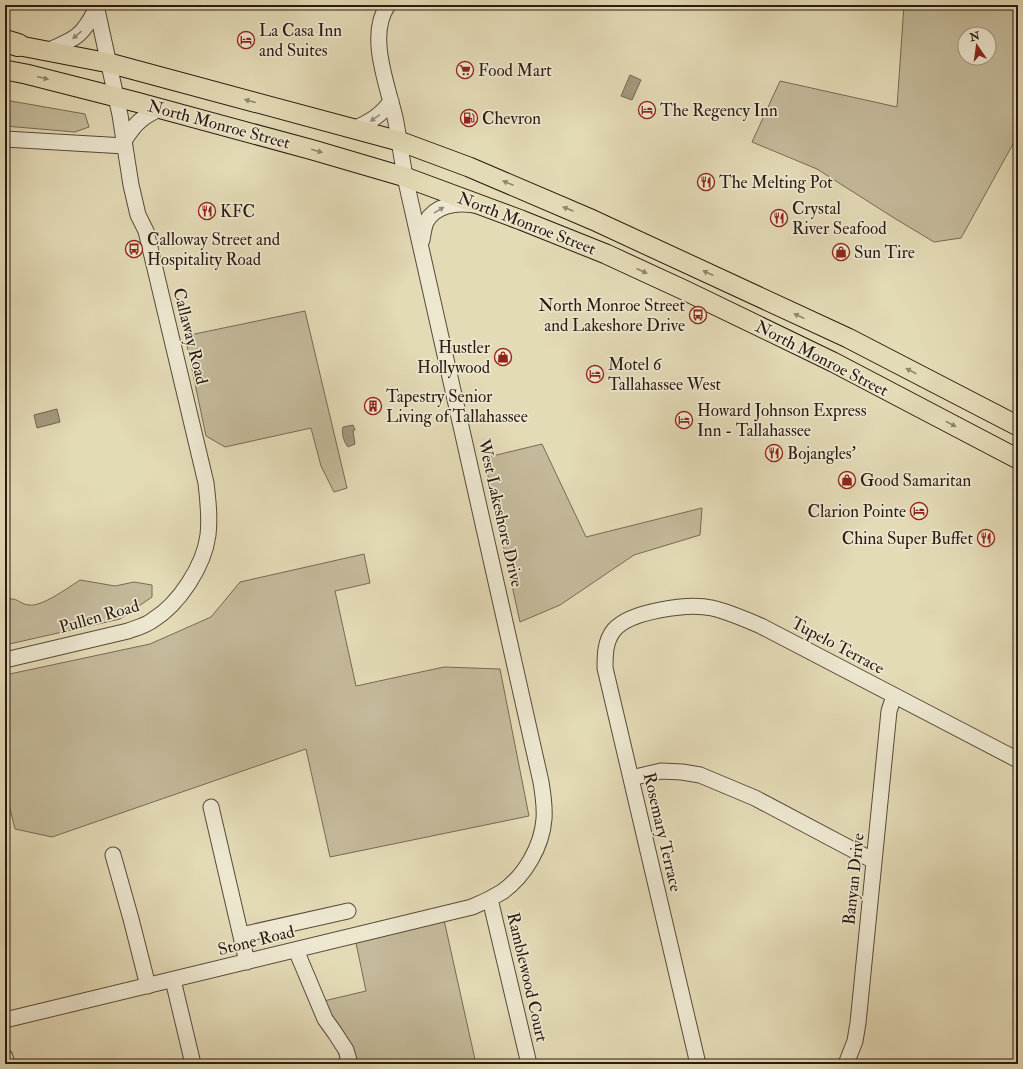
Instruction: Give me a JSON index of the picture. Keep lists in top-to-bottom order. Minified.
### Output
{"streets":{"main road":["North Monroe Street"],"street":["Callaway Road","West Lakeshore Drive","Pullen Road","Tupelo Terrace","Rosemary Terrace","Banyan Drive","Stone Road","Ramblewood Court"]},"crossings":[["North Monroe Street","Callaway Road"],["North Monroe Street","West Lakeshore Drive"],["Callaway Road","Pullen Road"],["West Lakeshore Drive","Stone Road"],["Tupelo Terrace","Rosemary Terrace"],["Tupelo Terrace","Banyan Drive"],["Stone Road","Ramblewood Court"]],"places":{"hotel":["La Casa Inn and Suites","The Regency Inn","Motel 6 Tallahassee West","Howard Johnson Express Inn - Tallahassee","Clarion Pointe"],"supermarket":["Food Mart"],"fuel station":["Chevron"],"restaurant":["The Melting Pot","KFC","Crystal River Seafood","Bojangles'","China Super Buffet"],"bus stop":["Calloway Street and Hospitality Road","North Monroe Street and Lakeshore Drive"],"shop":["Sun Tire","Hustler Hollywood","Good Samaritan"],"building":["Tapestry Senior Living of Tallahassee"]},"north":"top"}
